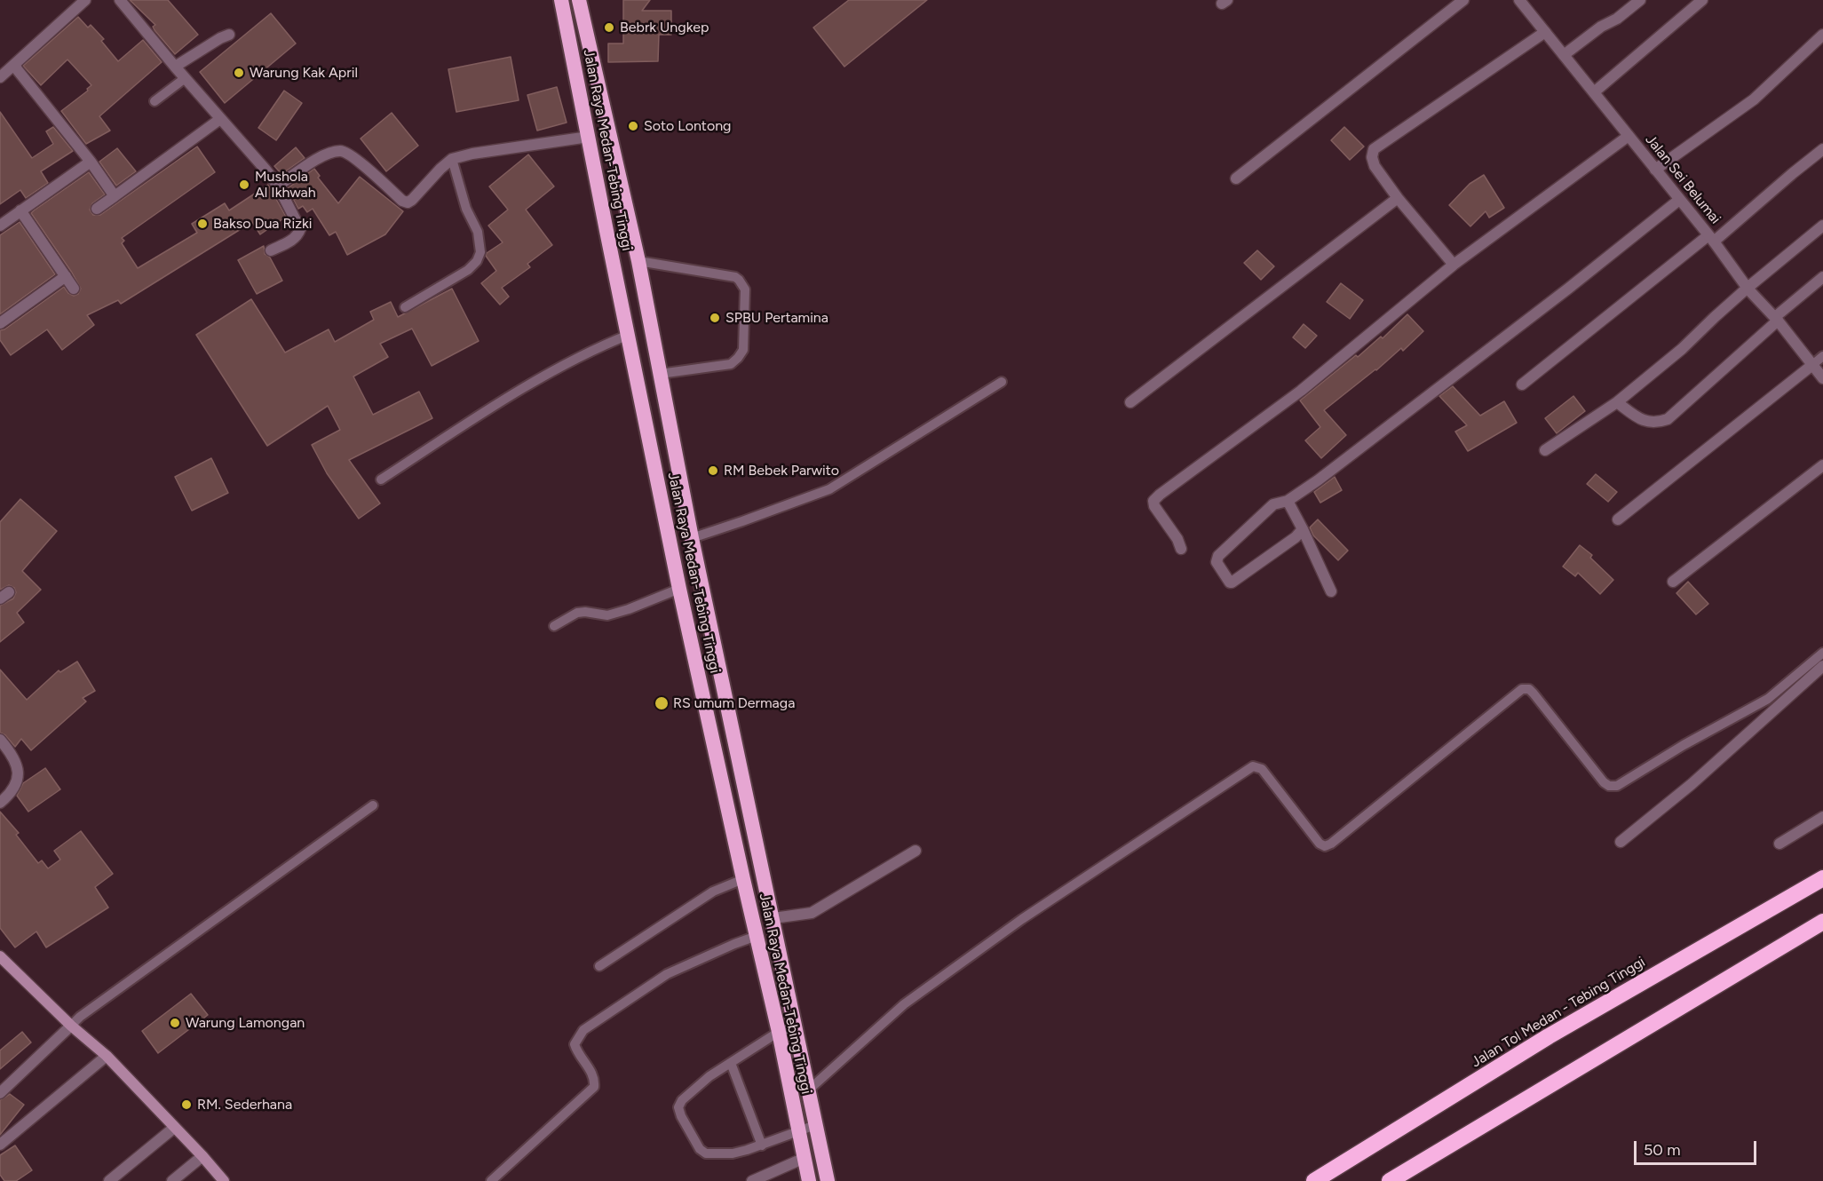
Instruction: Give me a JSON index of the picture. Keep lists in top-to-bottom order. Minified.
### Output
{"streets":{"highway":["Jalan Raya Medan-Tebing Tinggi","Jalan Tol Medan - Tebing Tinggi"],"street":["Jalan Sei Belumai"]},"places":["Bebrk Ungkep","Warung Kak April","Soto Lontong","Mushola Al Ikhwah","Bakso Dua Rizki","SPBU Pertamina","RM Bebek Parwito","RS umum Dermaga","Warung Lamongan","RM. Sederhana"],"scale_bar":"50 m"}
